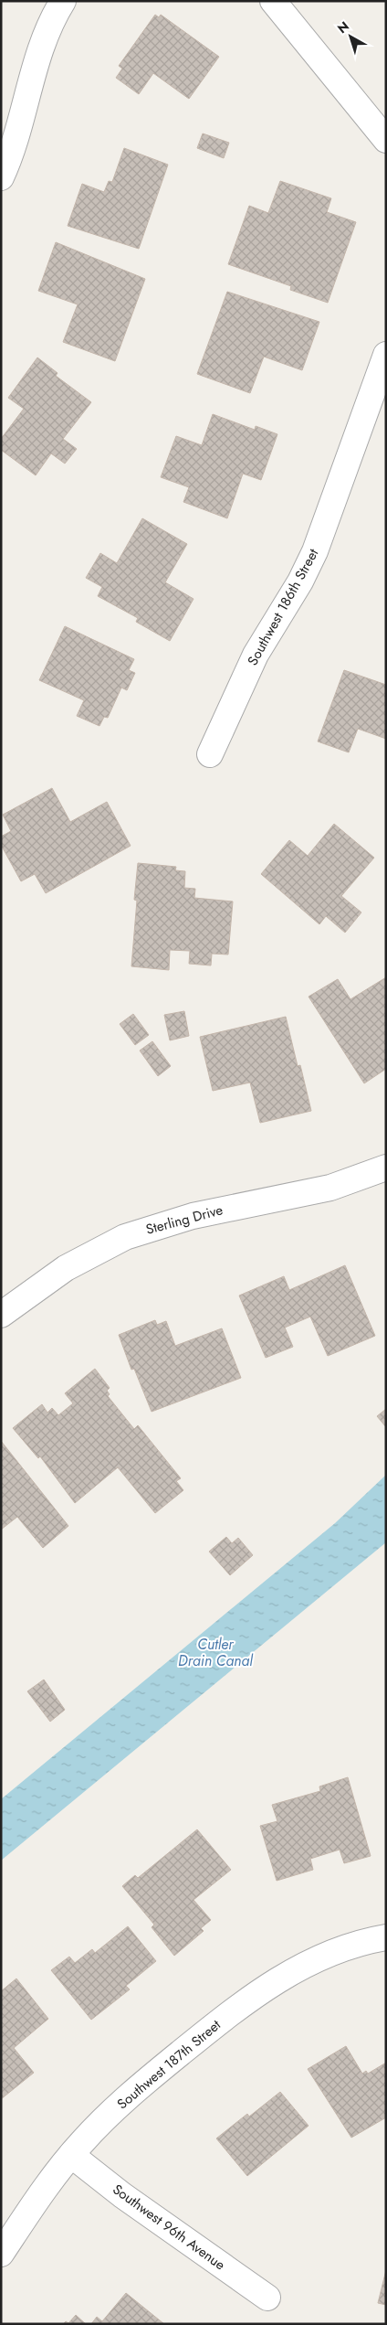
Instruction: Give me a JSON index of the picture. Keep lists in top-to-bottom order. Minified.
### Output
{"streets":{"street":["Southwest 186th Street","Sterling Drive","Southwest 187th Street","Southwest 96th Avenue"]},"crossings":[["Southwest 187th Street","Southwest 96th Avenue"]],"water":["Cutler Drain Canal"],"north":"top left"}
